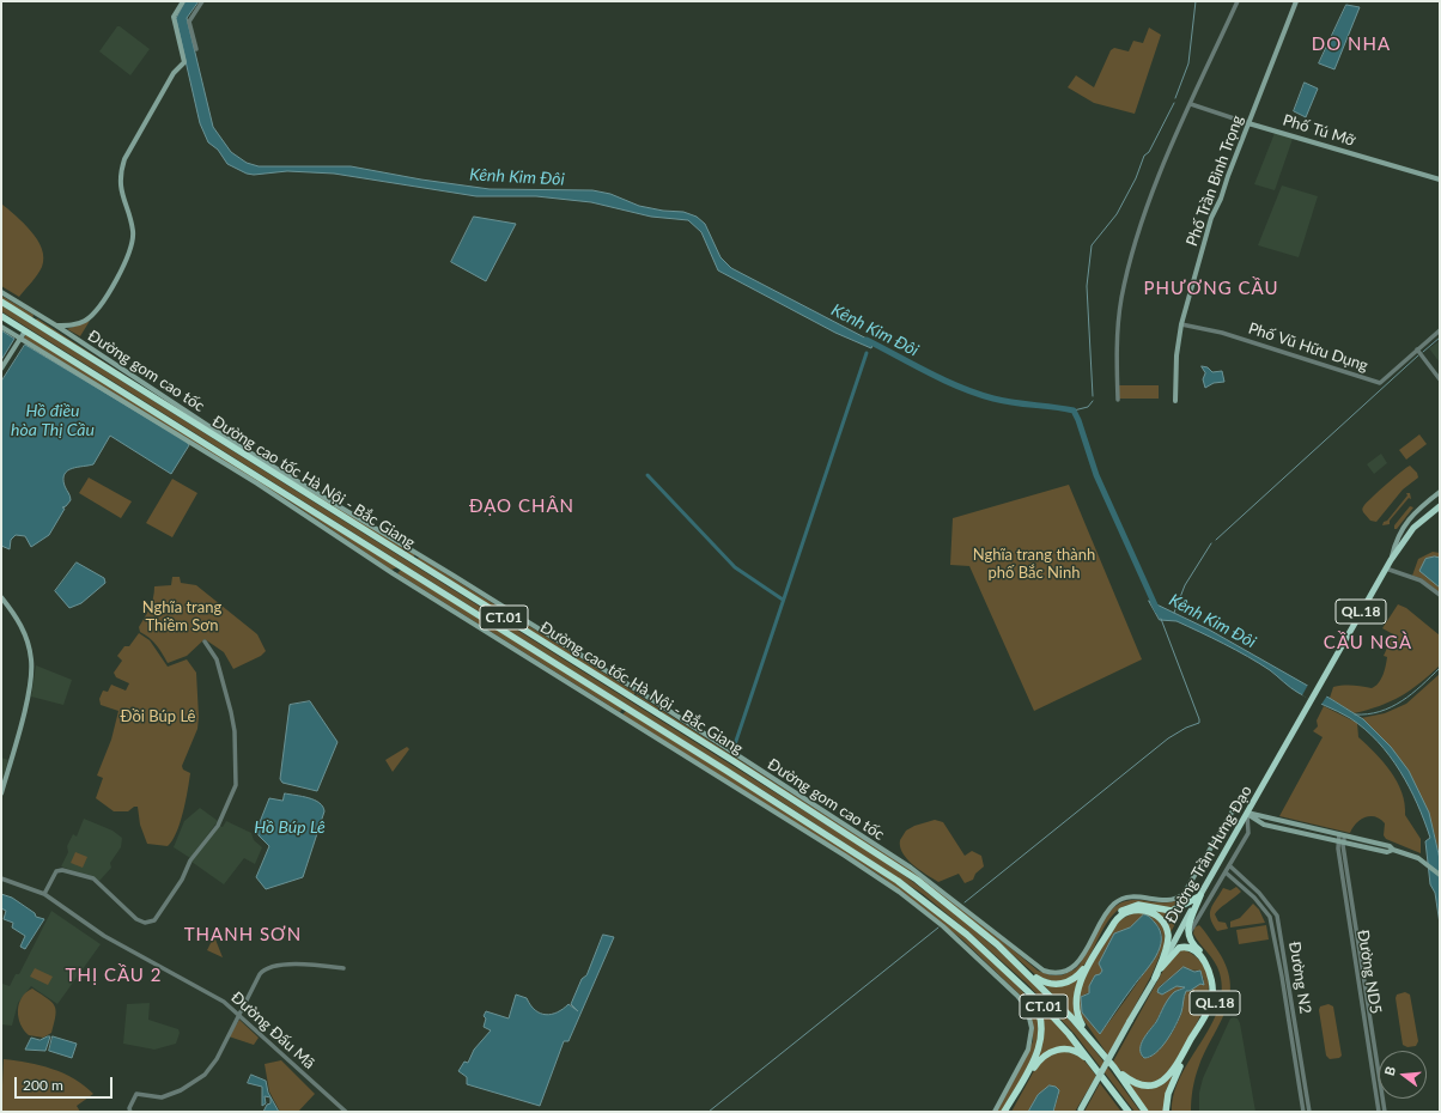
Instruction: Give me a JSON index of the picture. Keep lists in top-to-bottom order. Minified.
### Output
{"streets":{"highway":["Đường cao tốc Hà Nội - Bắc Giang","QL.18","CT.01","Đường Trần Hưng Đạo"],"main road":["Phố Tú Mỡ","Phố Trần Bình Trọng","Đường gom cao tốc"],"street":["Phố Vũ Hữu Dụng","Đường ND5","Đường N2","Đường Đấu Mã"]},"crossings":[["Phố Tú Mỡ","Phố Trần Bình Trọng"],["Phố Trần Bình Trọng","Phố Vũ Hữu Dụng"],["QL.18","Đường Trần Hưng Đạo"]],"districts":["DO NHA","PHƯƠNG CẦU","ĐẠO CHÂN","CẦU NGÀ","THANH SƠN","THỊ CẦU 2"],"water":["Kênh Kim Đôi","Hồ điều hòa Thị Cầu","Hồ Búp Lê"],"parks":["Nghĩa trang thành phố Bắc Ninh","Nghĩa trang Thiềm Sơn","Đồi Búp Lê"],"scale_bar":"200 m","north":"left"}
